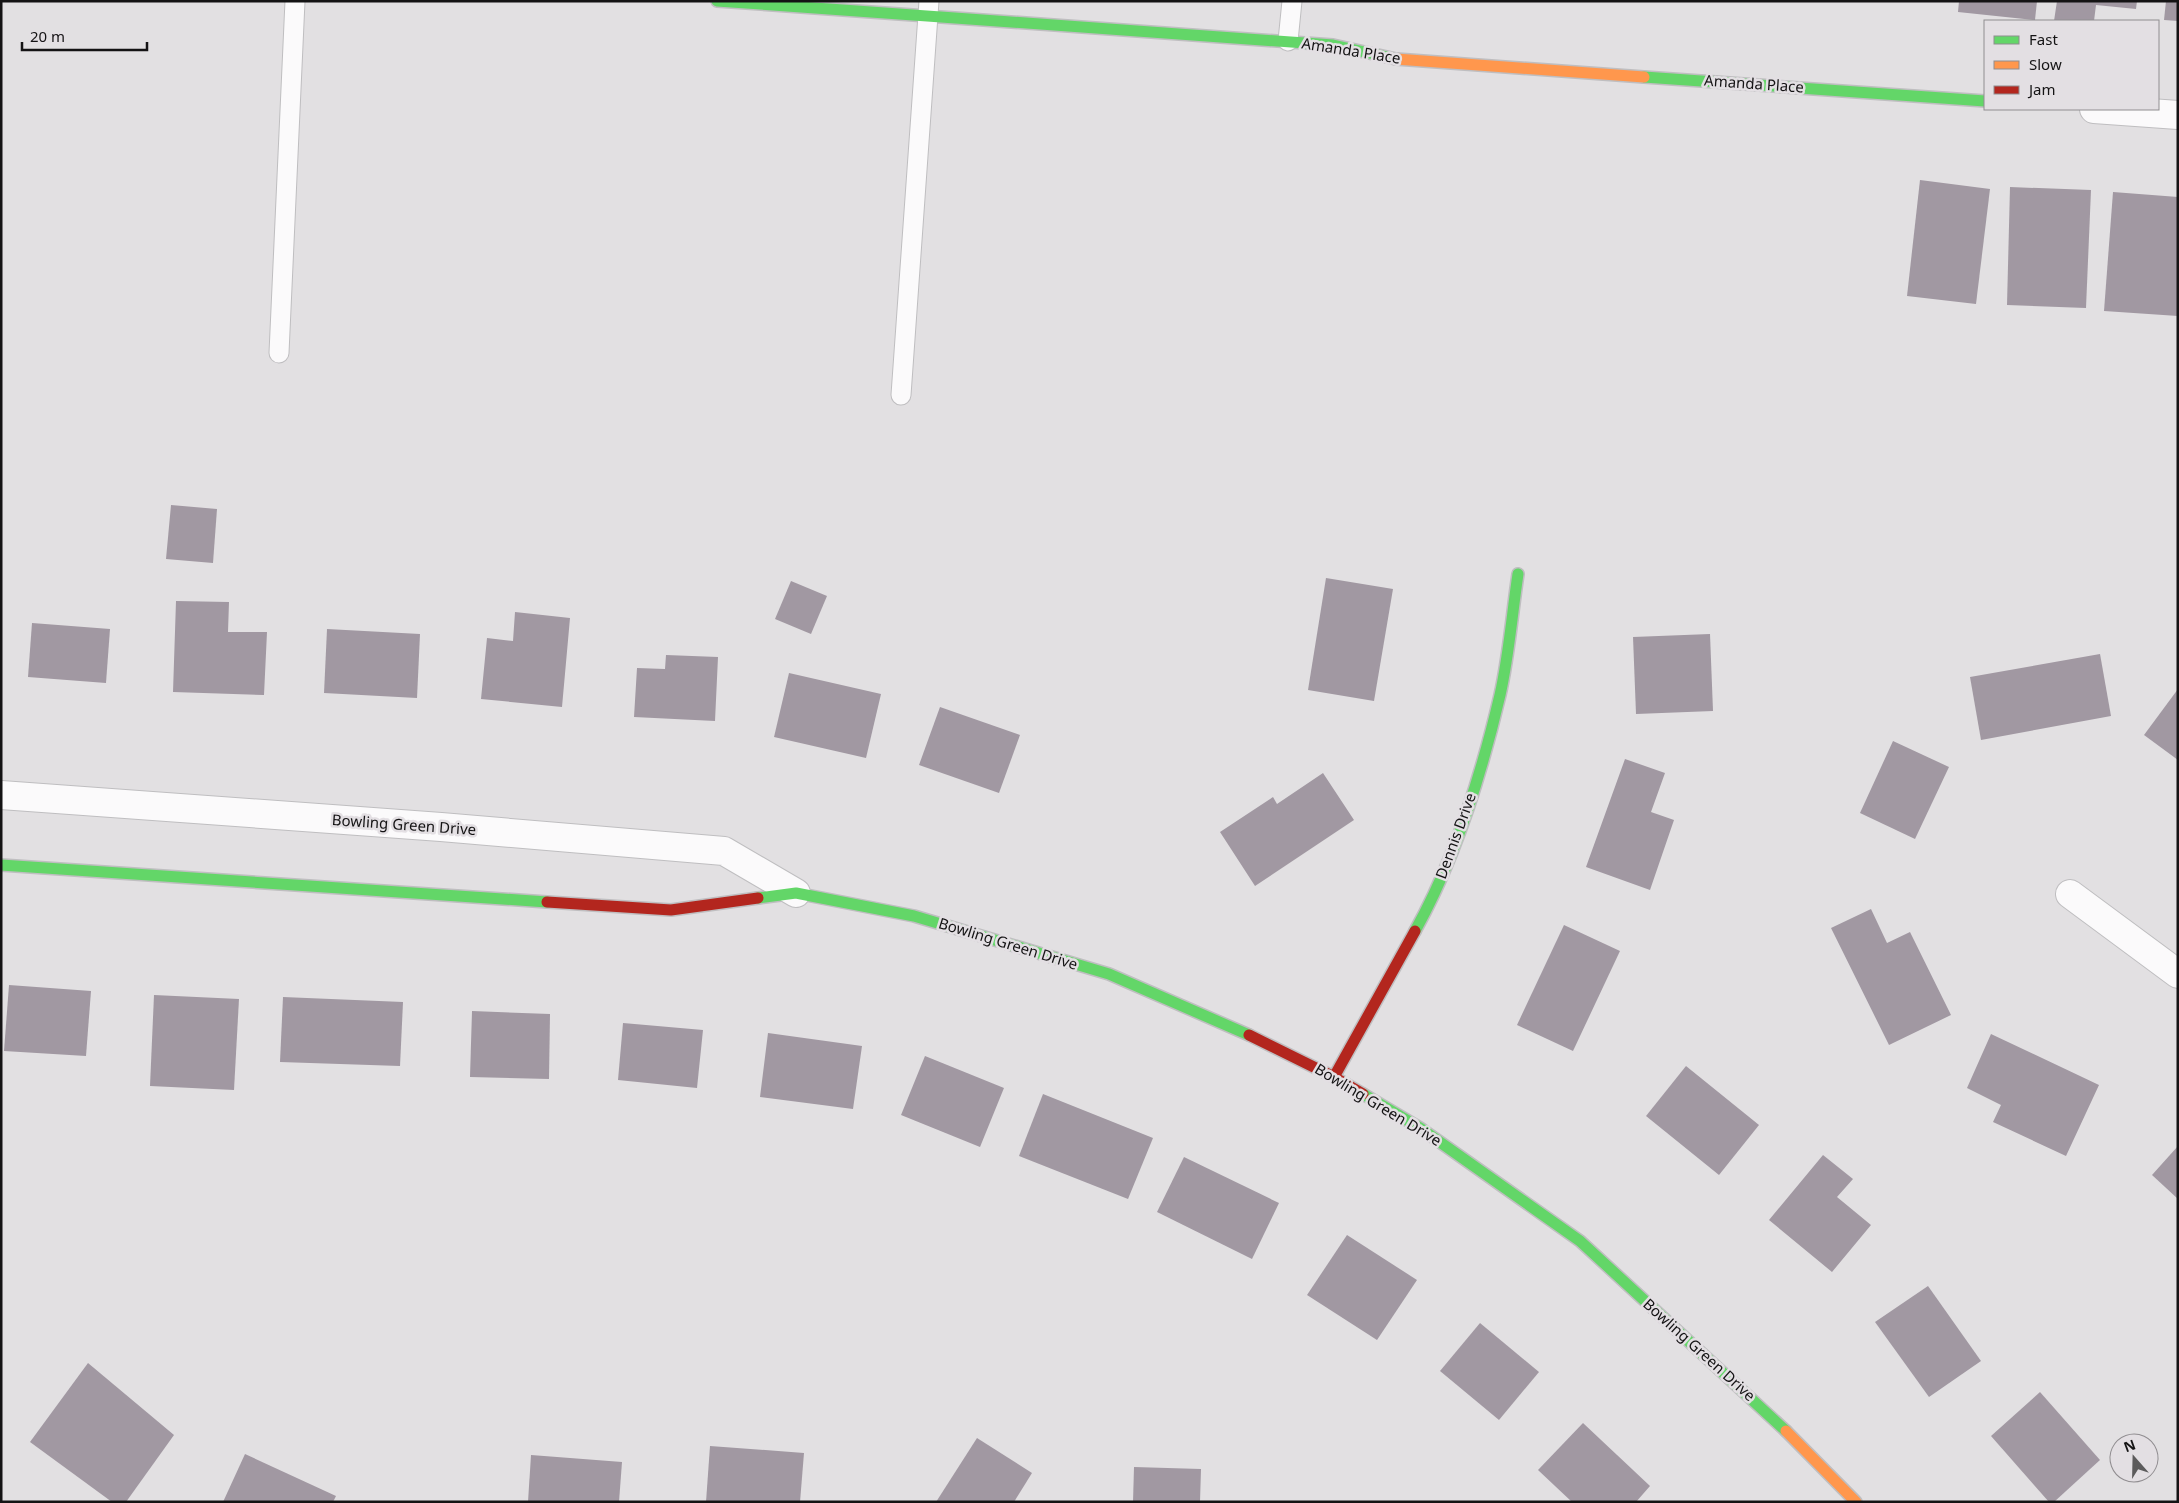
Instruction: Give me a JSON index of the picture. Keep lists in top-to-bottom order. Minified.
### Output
{"streets":{"street":["Amanda Place","Bowling Green Drive","Dennis Drive"]},"crossings":[["Bowling Green Drive","Dennis Drive"]],"legend":["Fast","Slow","Jam"],"scale_bar":"20 m","north":"top"}
